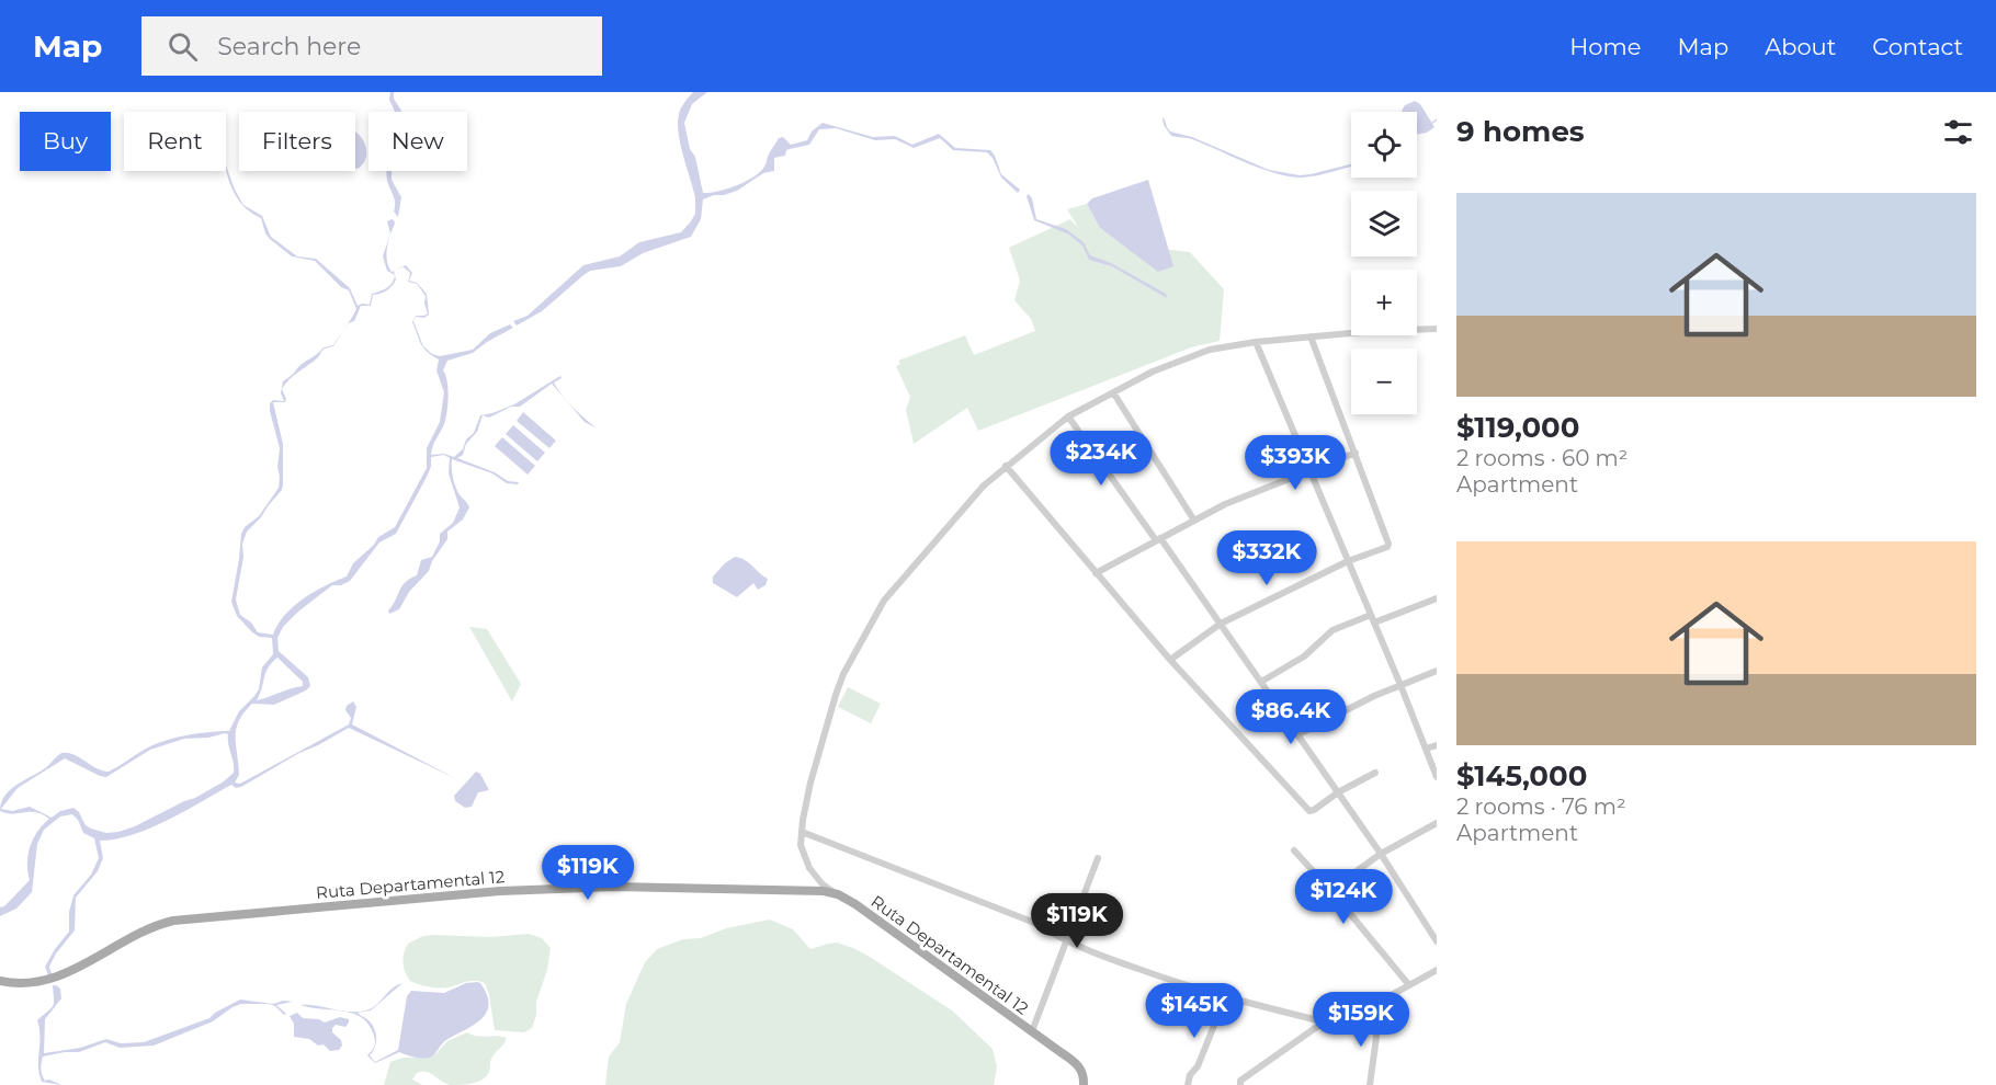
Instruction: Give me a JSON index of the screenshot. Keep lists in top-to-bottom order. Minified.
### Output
{"streets":{"main road":["Ruta Departamental 12"]},"page":{"header":"Map","search":"Search here","nav":["Home","Map","About","Contact"],"heading":"9 homes","map_buttons":["+","−"],"chip":["Buy","Rent","Filters","New"],"list":[{"name":"$119,000","note":"2 rooms · 60 m² · Apartment"},{"name":"$145,000","note":"2 rooms · 76 m² · Apartment"}],"price":["$234K","$393K","$332K","$86.4K","$119K","$124K","$119K","$145K","$159K"]}}
